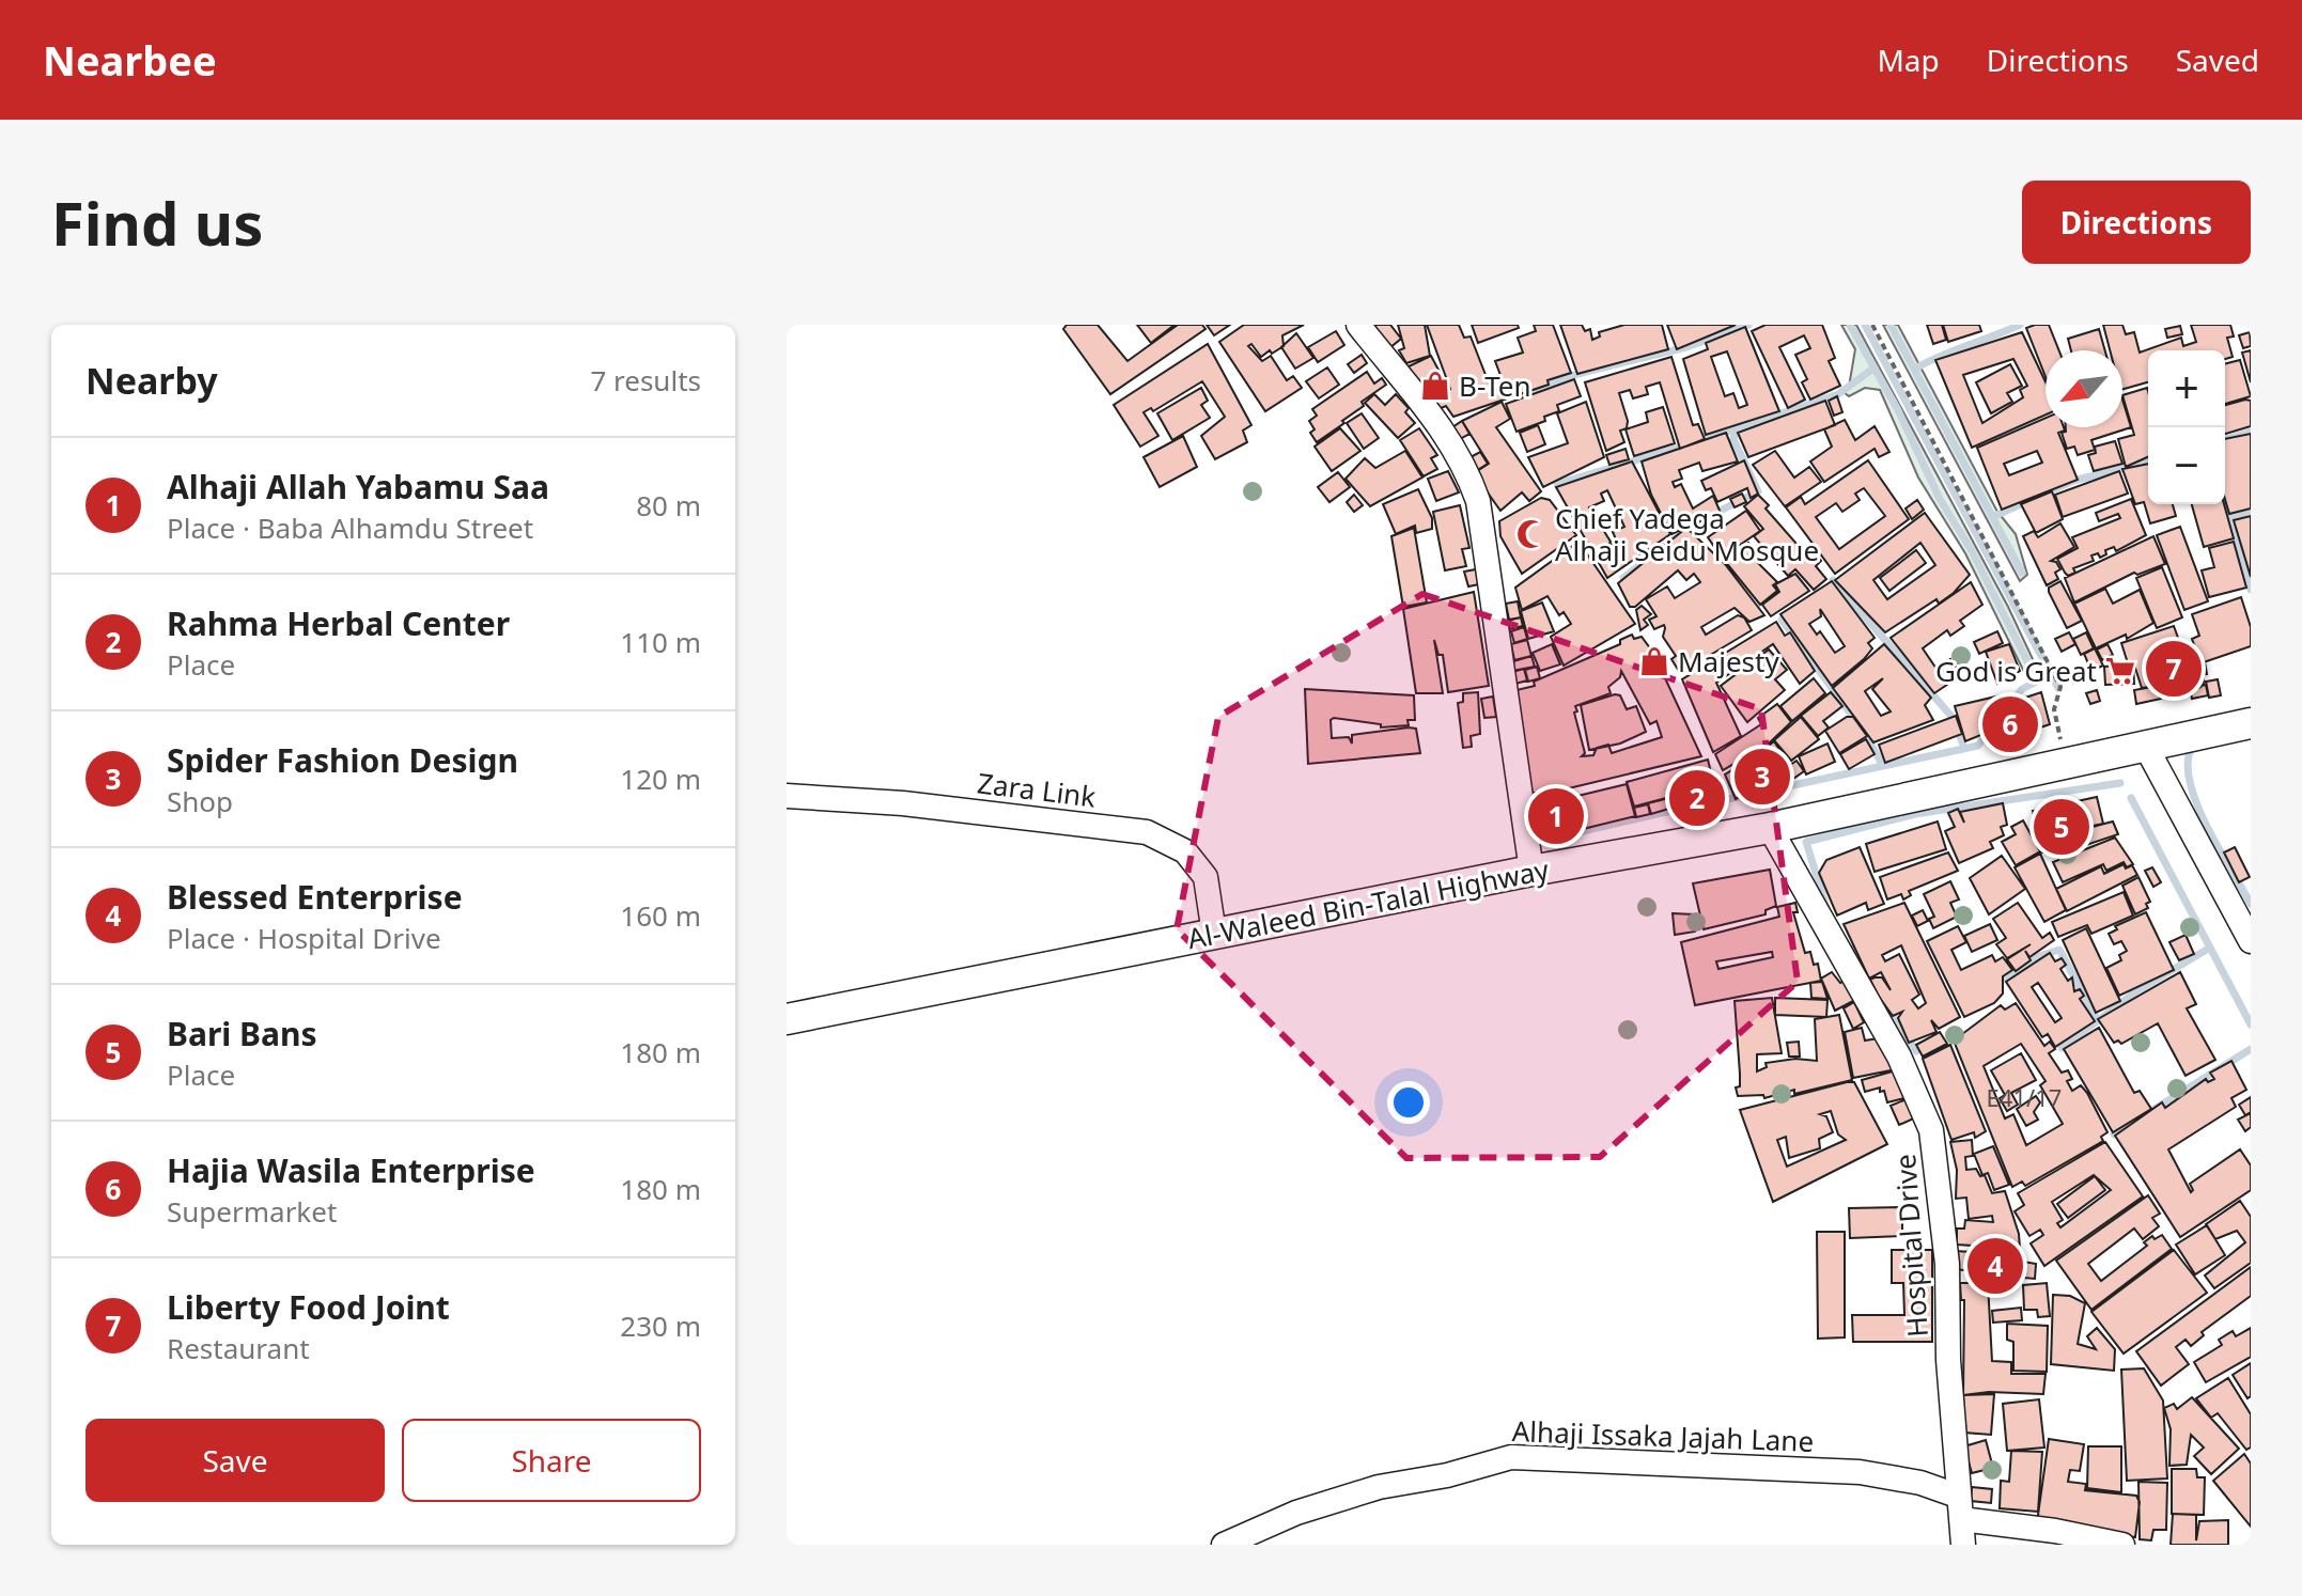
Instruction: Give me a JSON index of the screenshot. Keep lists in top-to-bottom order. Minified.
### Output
{"streets":{"street":["Zara Link","Al-Waleed Bin-Talal Highway","Hospital Drive","Alhaji Issaka Jajah Lane"]},"crossings":[["Zara Link","Al-Waleed Bin-Talal Highway"],["Al-Waleed Bin-Talal Highway","Hospital Drive"],["Hospital Drive","Alhaji Issaka Jajah Lane"]],"places":{"shop":["B-Ten","Majesty"],"mosque":["Chief Yadega Alhaji Seidu Mosque"],"supermarket":["God is Great"]},"house_numbers":["E41/17"],"north":"bottom left","page":{"header":"Nearbee","nav":["Map","Directions","Saved"],"buttons":["Directions",["Save","Share"]],"title":"Find us","heading":["Nearby","7 results"],"map_buttons":["+","−"],"list":[{"mark":"1","name":"Alhaji Allah Yabamu Saa","note":"Place · Baba Alhamdu Street","value":"80 m"},{"mark":"2","name":"Rahma Herbal Center","note":"Place","value":"110 m"},{"mark":"3","name":"Spider Fashion Design","note":"Shop","value":"120 m"},{"mark":"4","name":"Blessed Enterprise","note":"Place · Hospital Drive","value":"160 m"},{"mark":"5","name":"Bari Bans","note":"Place","value":"180 m"},{"mark":"6","name":"Hajia Wasila Enterprise","note":"Supermarket","value":"180 m"},{"mark":"7","name":"Liberty Food Joint","note":"Restaurant","value":"230 m"}],"pins":["7","6","3","2","1","5","4"]}}
